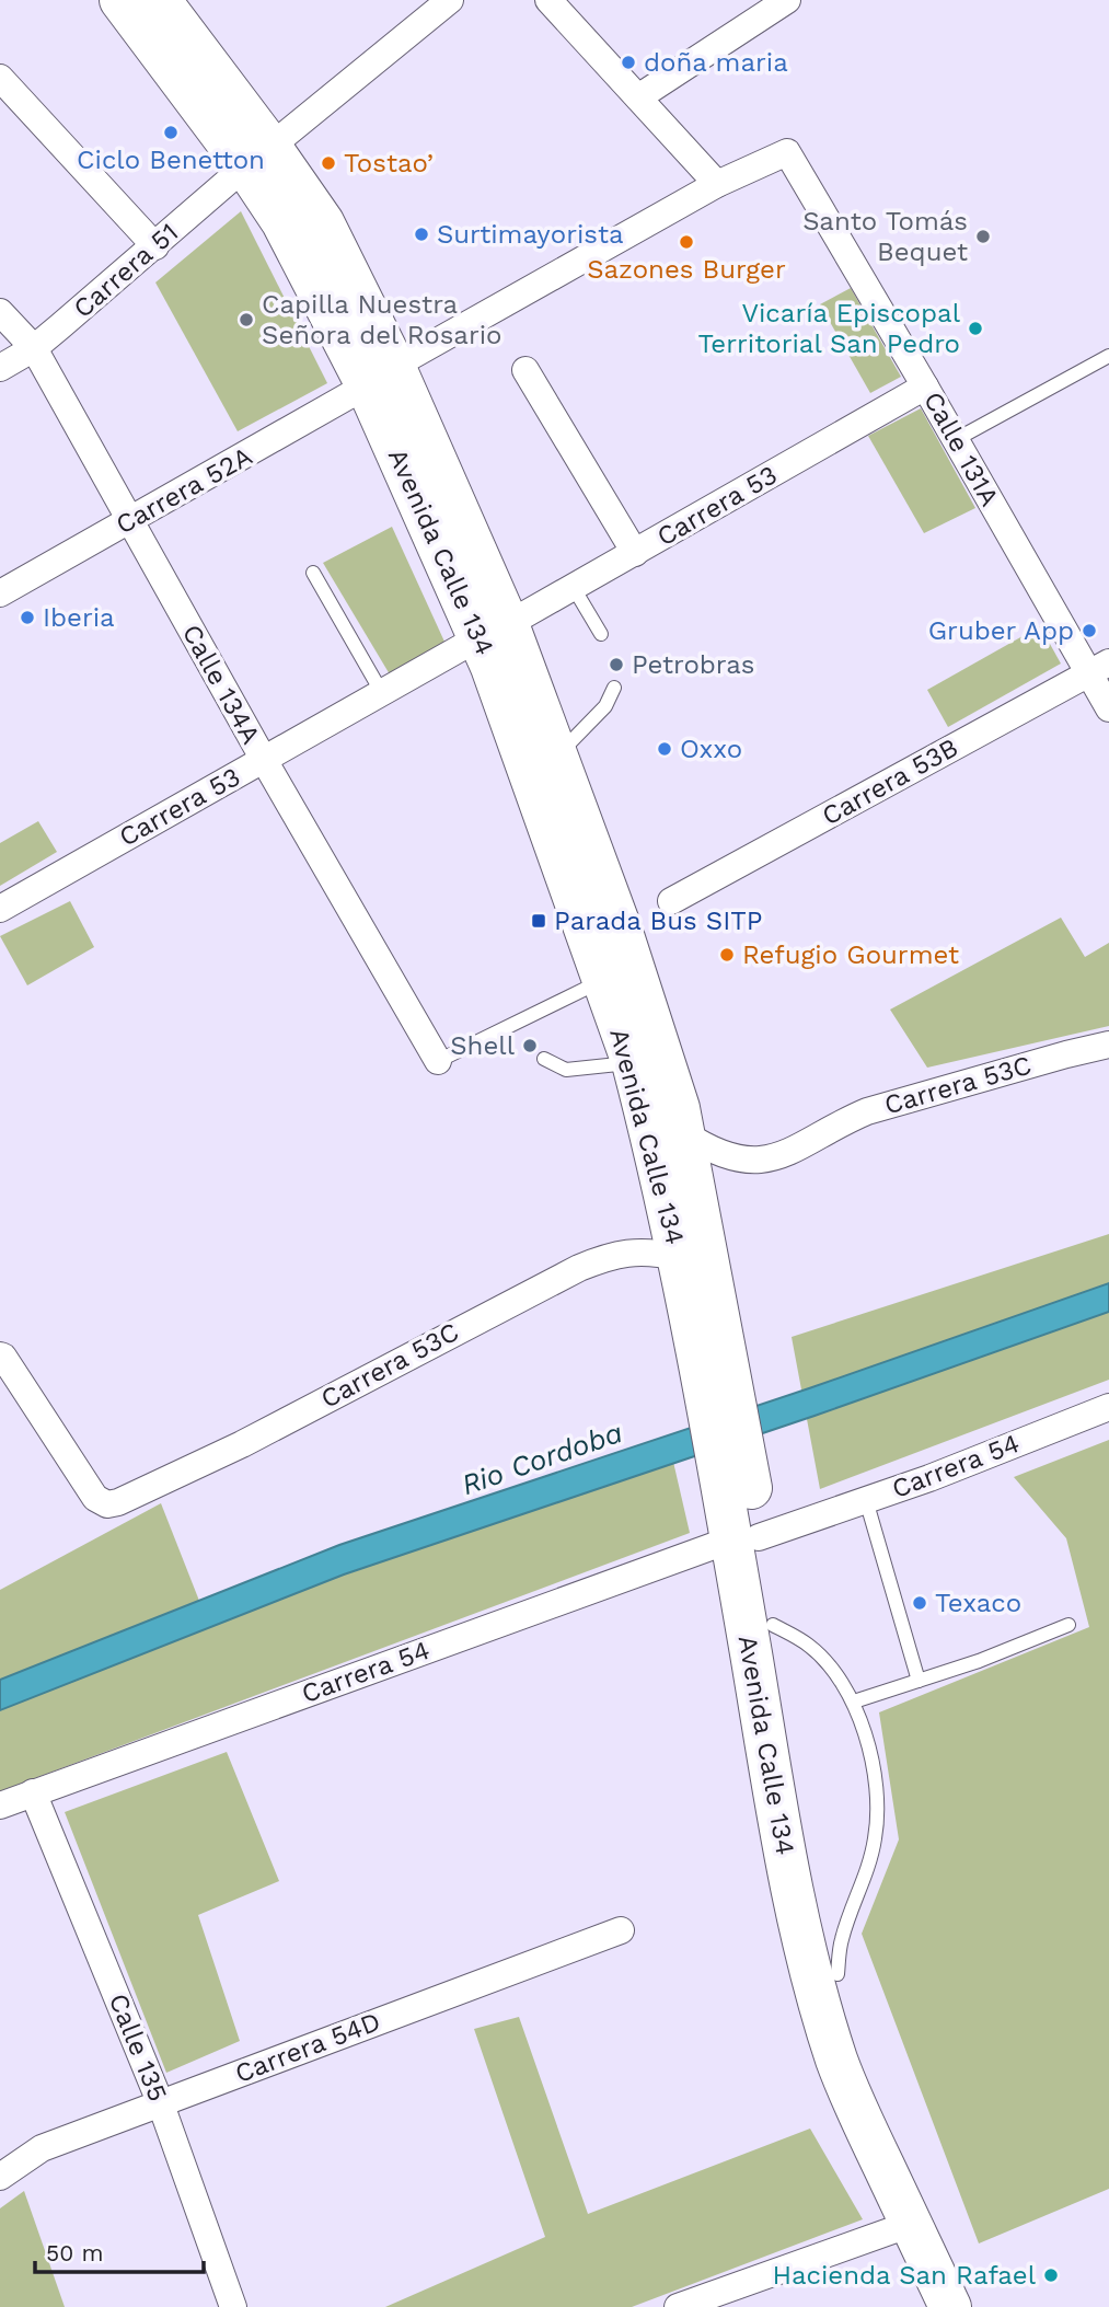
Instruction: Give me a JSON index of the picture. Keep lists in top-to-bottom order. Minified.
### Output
{"streets":{"main road":["Avenida Calle 134"],"street":["Carrera 51","Calle 131A","Carrera 52A","Carrera 53","Calle 134A","Carrera 53B","Carrera 53C","Carrera 54","Calle 135","Carrera 54D"]},"crossings":[["Carrera 51","Avenida Calle 134"],["Carrera 51","Calle 134A"],["Calle 131A","Carrera 52A"],["Calle 131A","Carrera 53"],["Calle 131A","Carrera 53B"],["Carrera 52A","Avenida Calle 134"],["Carrera 52A","Calle 134A"],["Carrera 53","Avenida Calle 134"],["Carrera 53","Calle 134A"],["Avenida Calle 134","Carrera 53C"],["Avenida Calle 134","Carrera 54"],["Carrera 54","Calle 135"],["Calle 135","Carrera 54D"]],"water":["Rio Cordoba"],"places":{"other":["doña maria","Ciclo Benetton","Tostao’","Surtimayorista","Santo Tomás Bequet","Sazones Burger","Capilla Nuestra Señora del Rosario","Vicaría Episcopal Territorial San Pedro","Iberia","Gruber App","Petrobras","Oxxo","Refugio Gourmet","Shell","Texaco","Hacienda San Rafael"],"transit":["Parada Bus SITP"]},"scale_bar":"50 m"}
